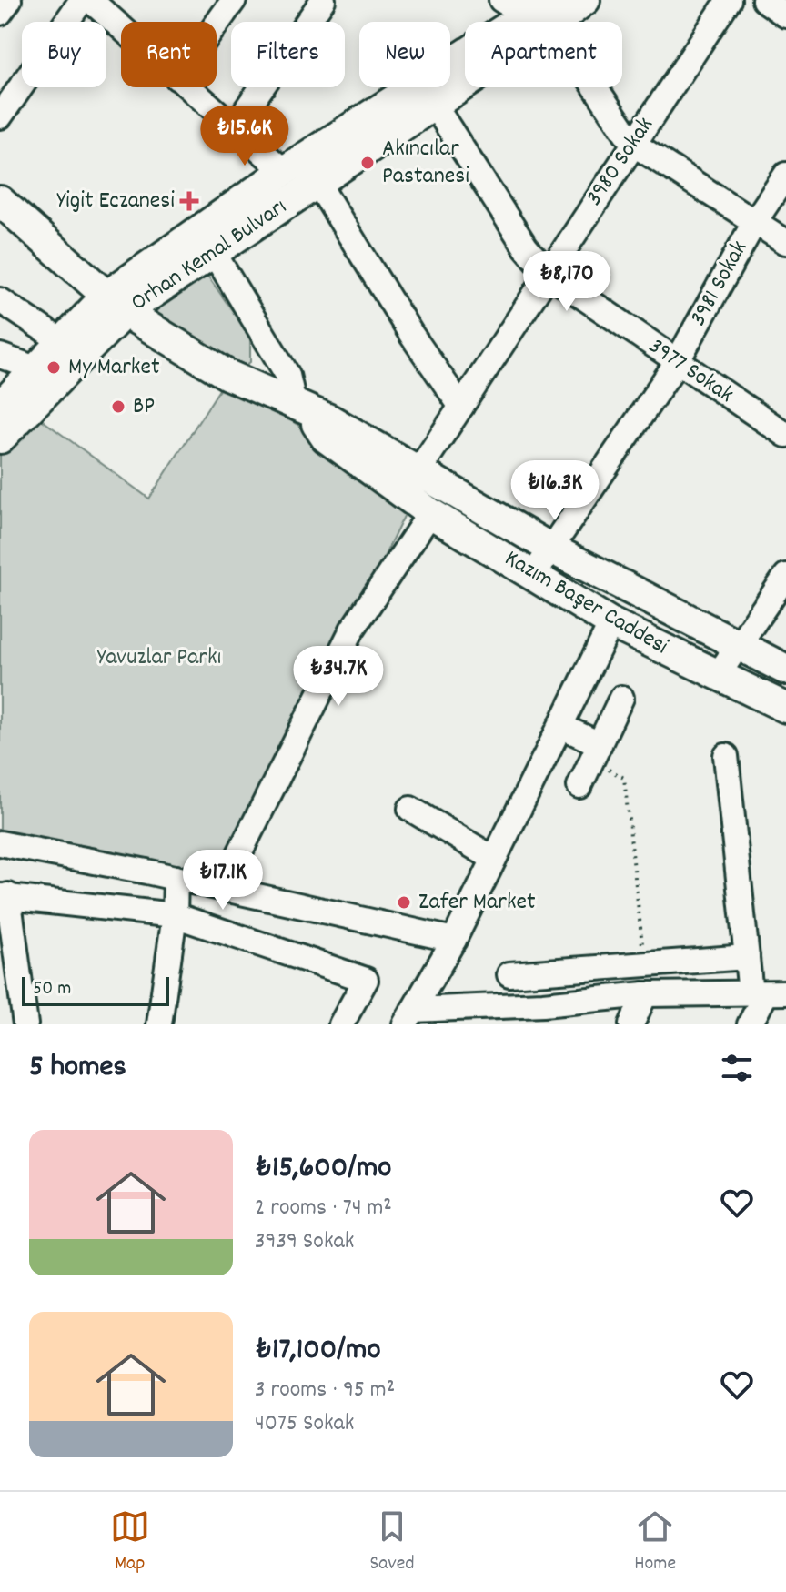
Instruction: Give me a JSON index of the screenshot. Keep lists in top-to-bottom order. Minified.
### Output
{"streets":{"main road":["Orhan Kemal Bulvarı","Kazım Başer Caddesi"],"street":["3980 Sokak","3981 Sokak","3977 Sokak"]},"crossings":[["3980 Sokak","3977 Sokak"],["3980 Sokak","Kazım Başer Caddesi"],["Orhan Kemal Bulvarı","3977 Sokak"],["Orhan Kemal Bulvarı","Kazım Başer Caddesi"],["3981 Sokak","3977 Sokak"],["3981 Sokak","Kazım Başer Caddesi"]],"parks":["Yavuzlar Parkı"],"places":{"other":["Akıncılar Pastanesi","My Market","BP","Zafer Market"],"health":["Yigit Eczanesi"]},"scale_bar":"50 m","page":{"chip":["Buy","Rent","Filters","New","Apartment"],"price":["₺15.6K","₺8,170","₺16.3K","₺34.7K","₺17.1K"],"scale":"50 m","heading":"5 homes","list":[{"name":"₺15,600/mo","note":"2 rooms · 74 m² · 3939 Sokak"},{"name":"₺17,100/mo","note":"3 rooms · 95 m² · 4075 Sokak"}],"tabs":["Map","Saved","Home"]}}
